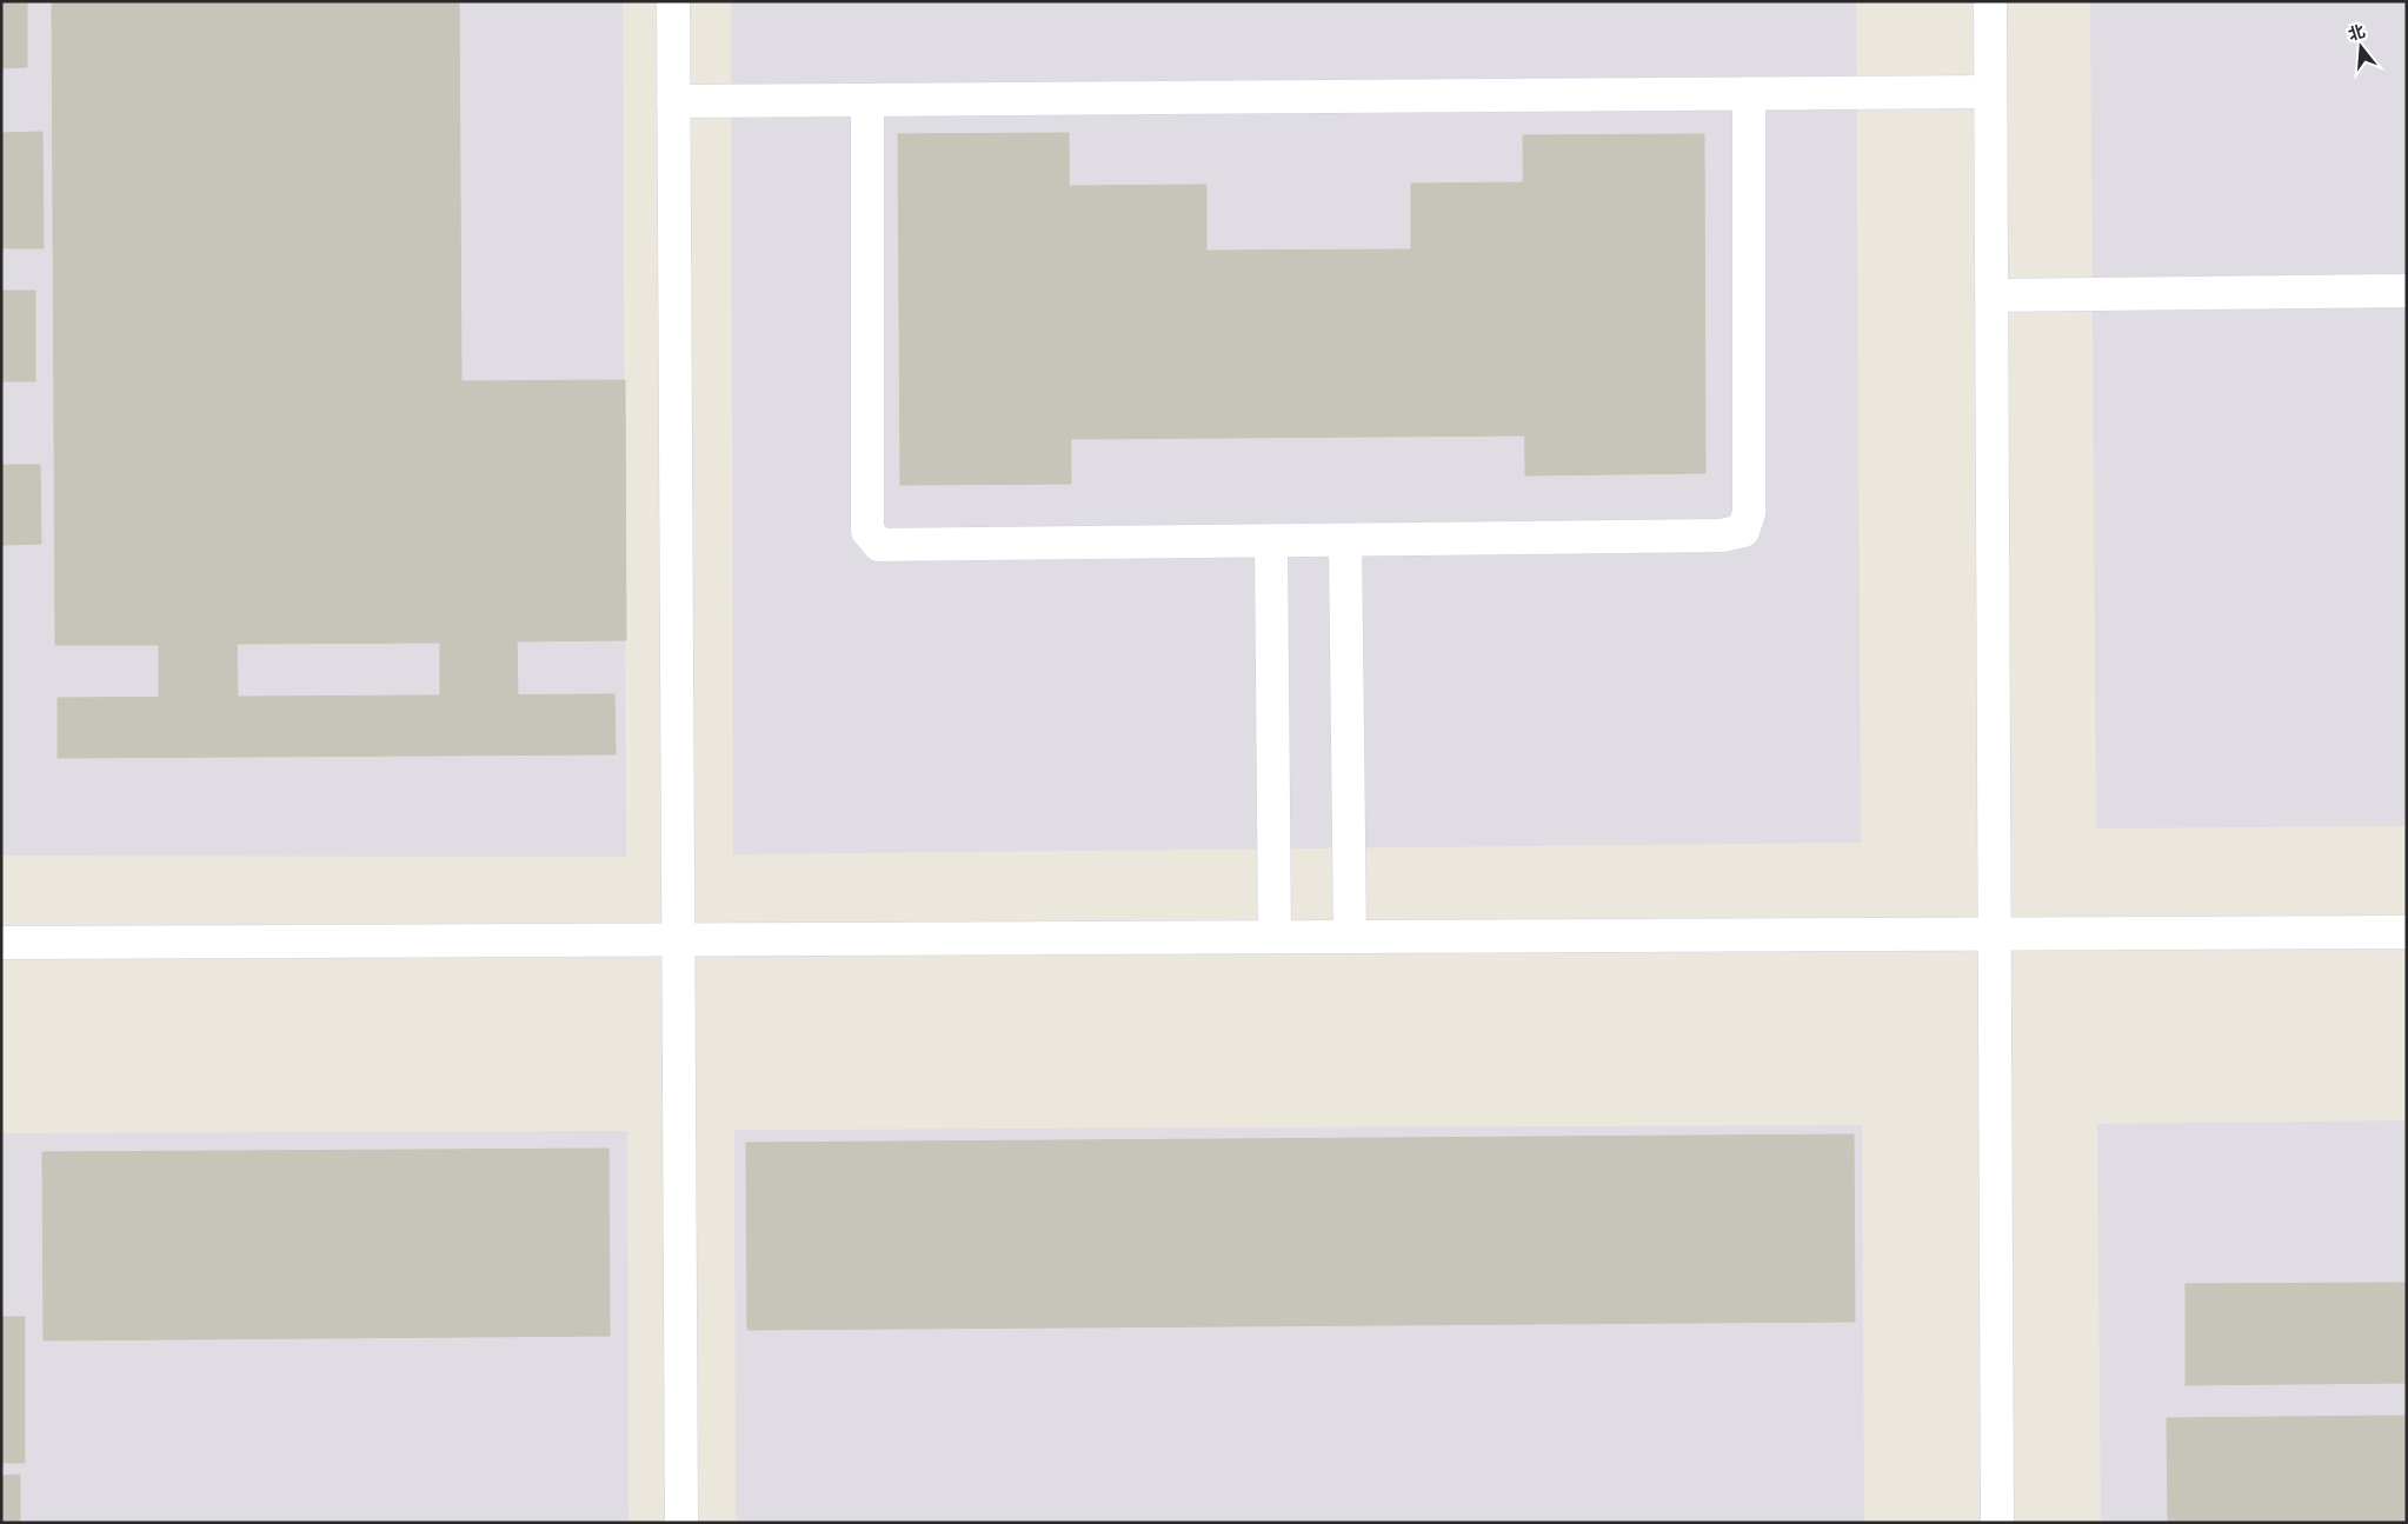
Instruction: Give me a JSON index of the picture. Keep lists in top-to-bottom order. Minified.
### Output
{"north":"top"}
